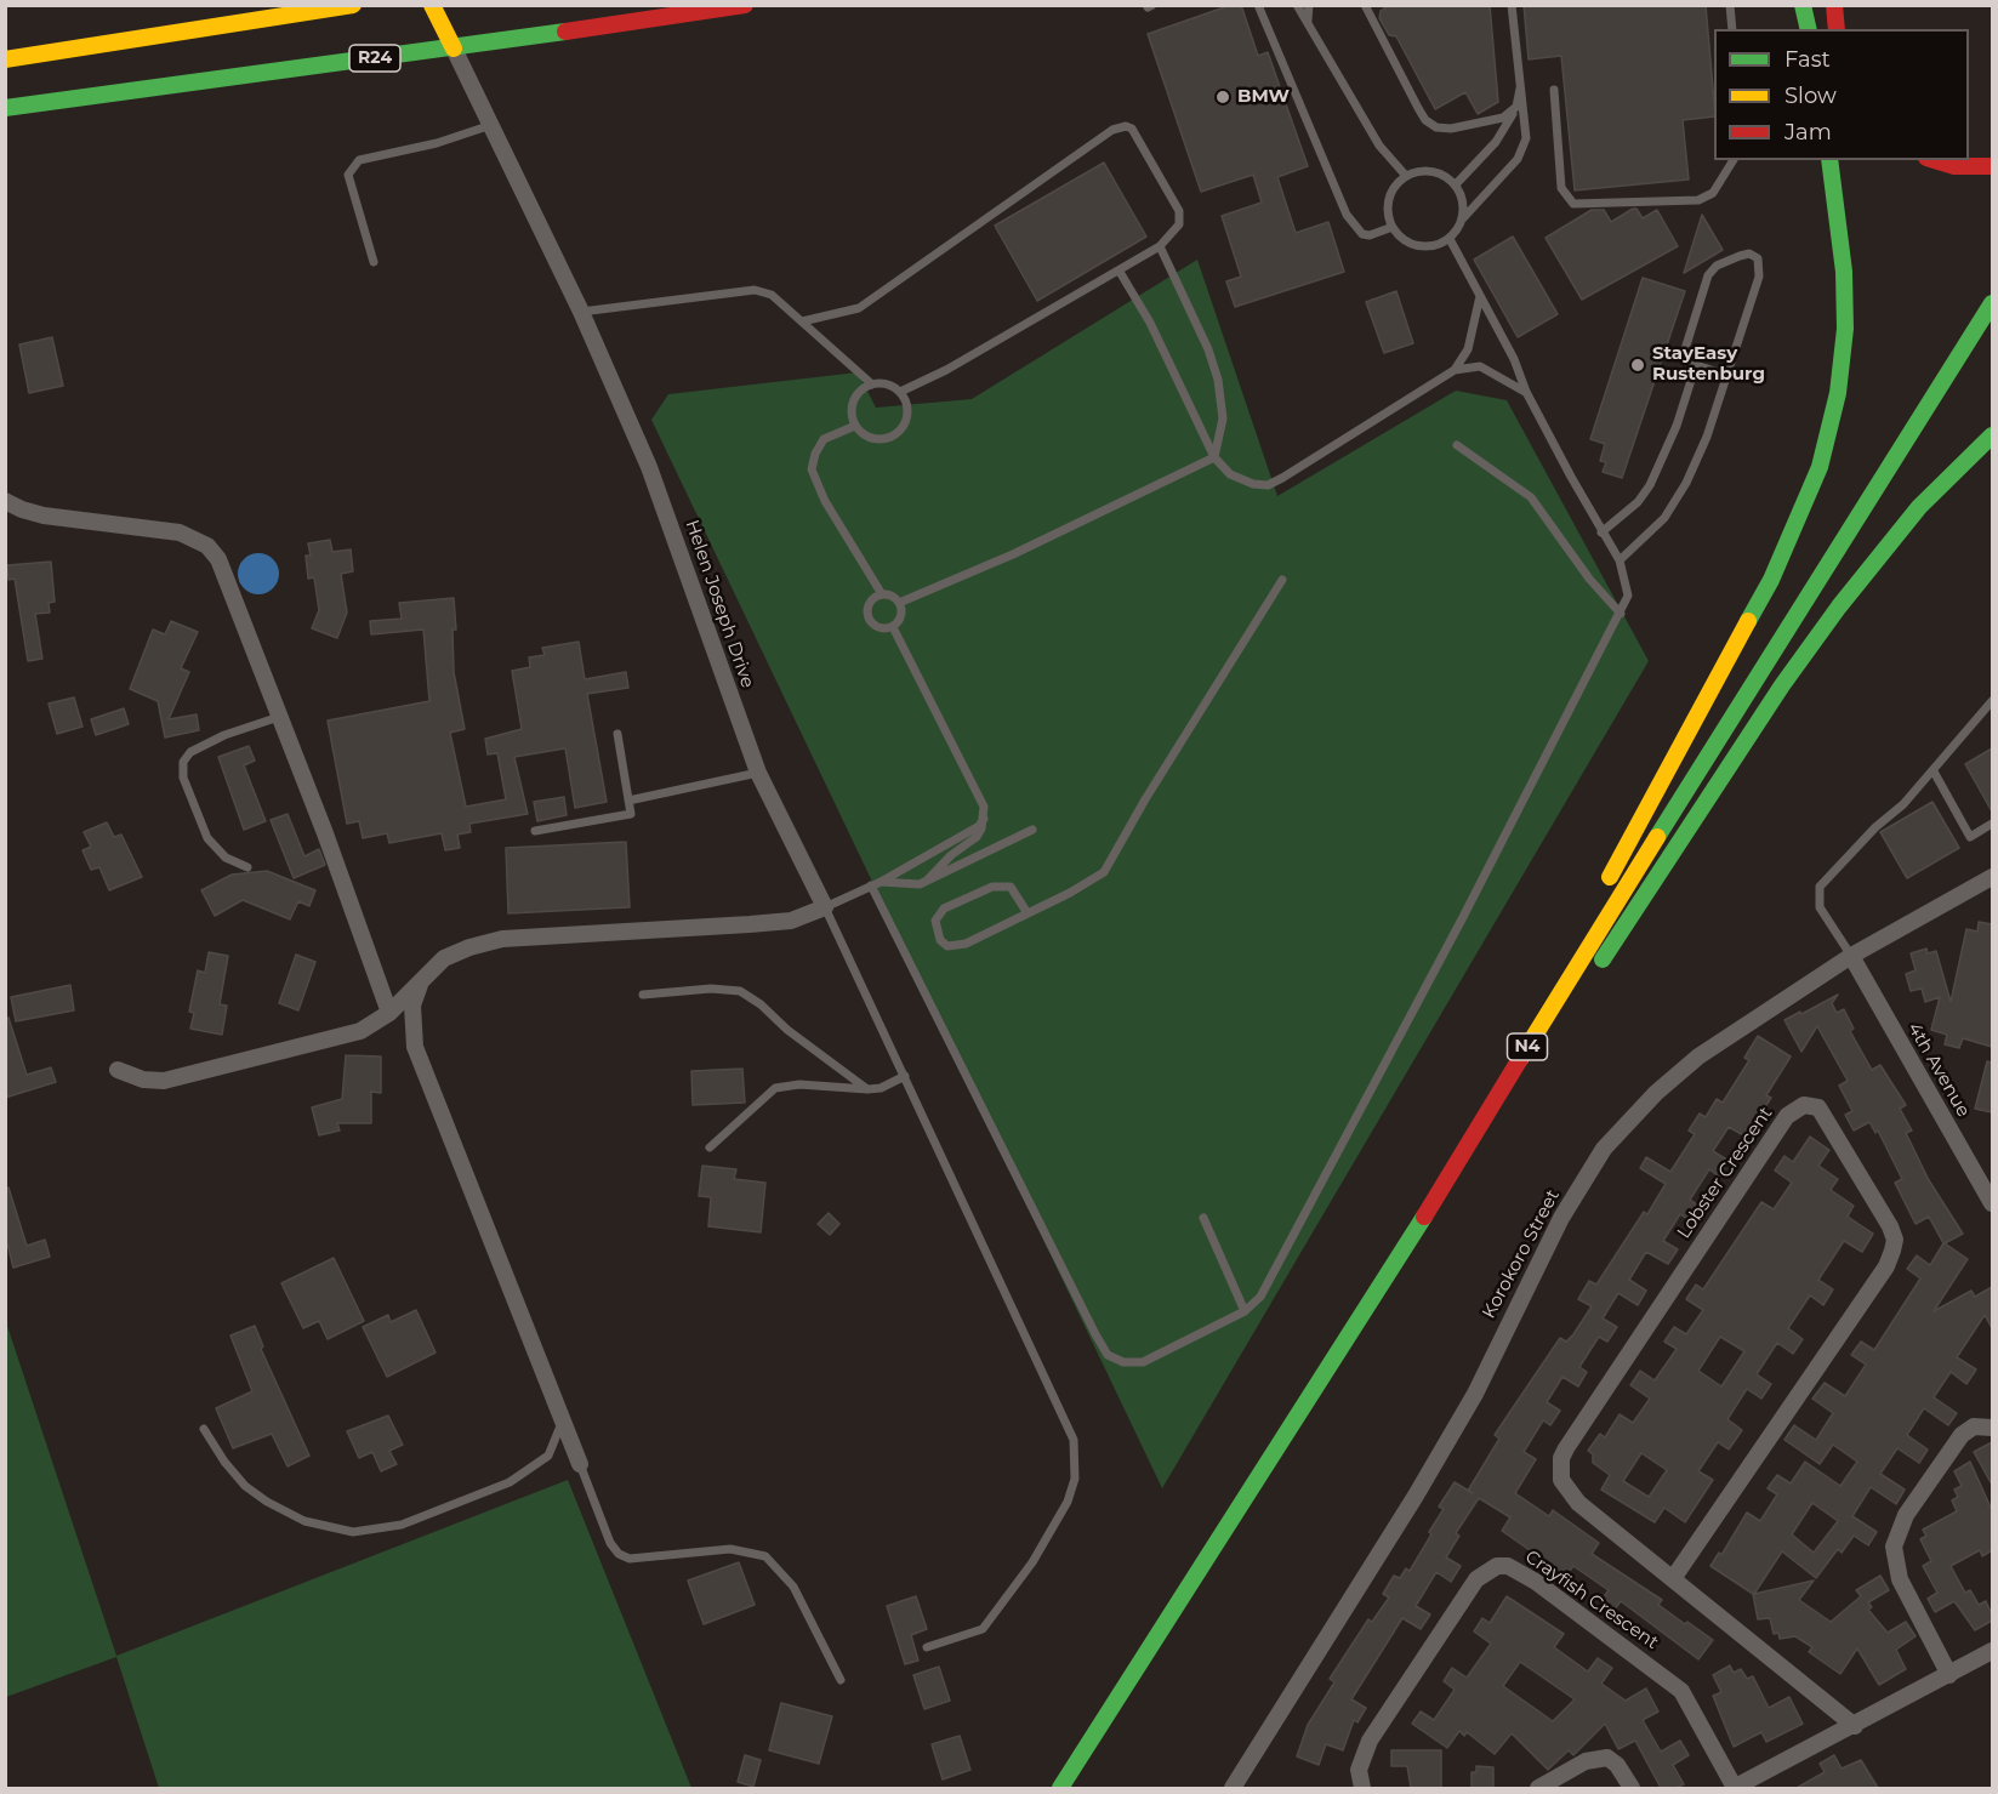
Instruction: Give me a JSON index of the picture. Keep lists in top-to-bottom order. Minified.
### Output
{"streets":{"main road":["R24","Helen Joseph Drive","N4"],"street":["4th Avenue","Lobster Crescent","Korokoro Street","Crayfish Crescent"]},"crossings":[["R24","Helen Joseph Drive"],["4th Avenue","Korokoro Street"],["Lobster Crescent","Crayfish Crescent"]],"places":["BMW","StayEasy Rustenburg"],"legend":["Fast","Slow","Jam"]}
